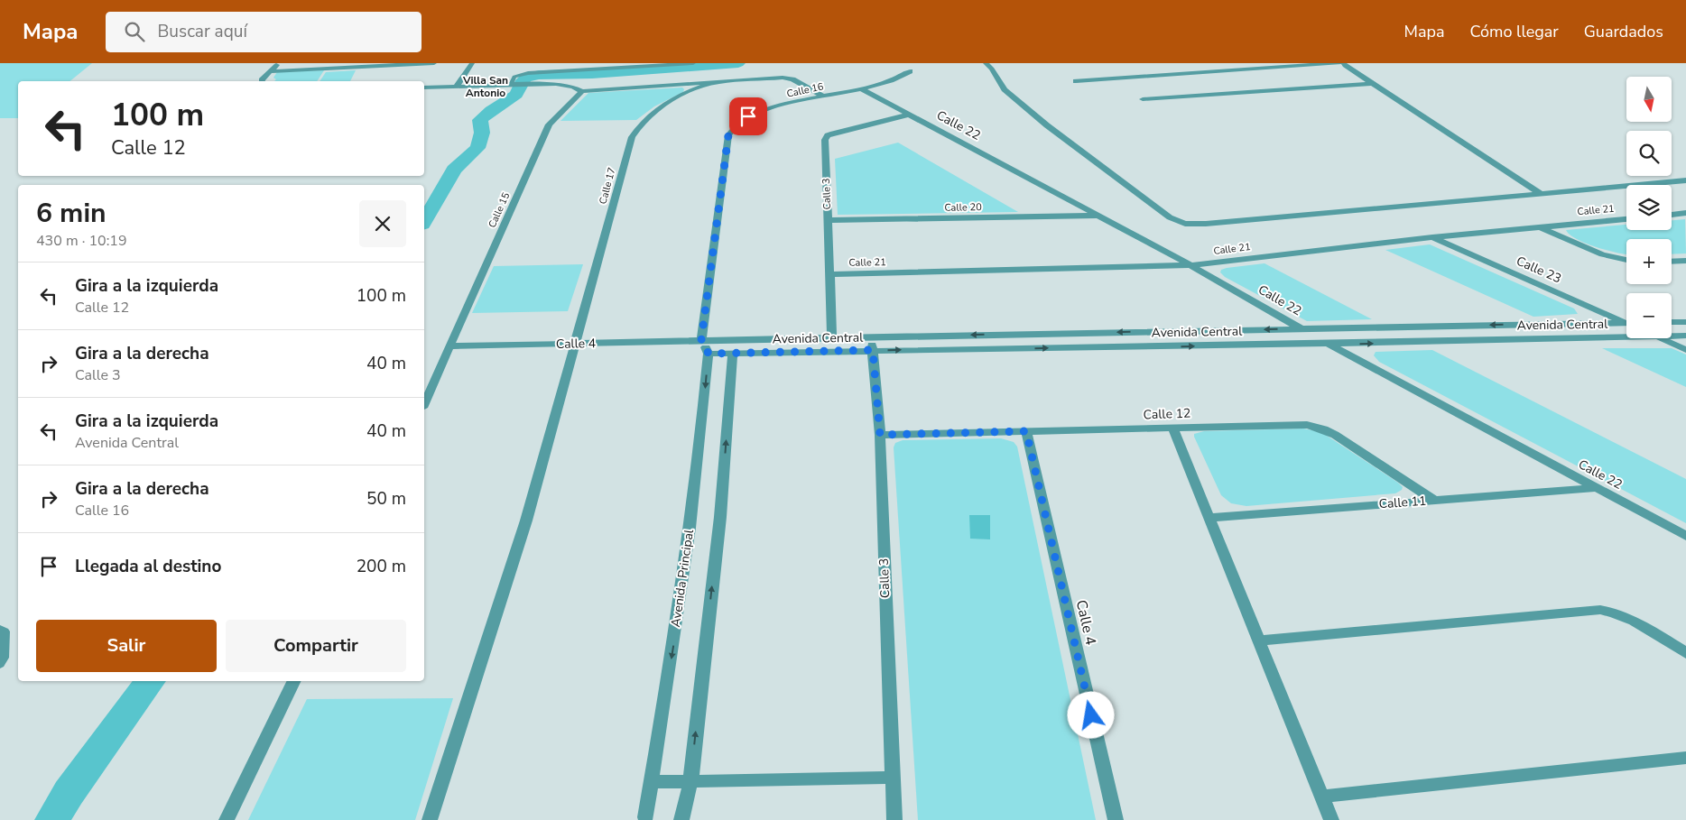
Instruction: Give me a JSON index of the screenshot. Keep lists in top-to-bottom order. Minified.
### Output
{"streets":{"street":["Calle 16","Calle 22","Calle 17","Calle 3","Calle 20","Calle 15","Calle 21","Calle 23","Avenida Central","Calle 4","Calle 12","Calle 11","Avenida Principal"]},"crossings":[["Calle 16","Calle 22"],["Calle 16","Avenida Central"],["Calle 16","Calle 4"],["Calle 22","Calle 3"],["Calle 22","Calle 20"],["Calle 22","Calle 21"],["Calle 22","Avenida Central"],["Calle 22","Calle 11"],["Calle 17","Calle 4"],["Calle 3","Calle 20"],["Calle 3","Calle 21"],["Calle 3","Avenida Central"],["Calle 3","Calle 12"],["Calle 15","Calle 4"],["Calle 21","Calle 23"],["Avenida Central","Calle 4"],["Avenida Central","Avenida Principal"],["Calle 4","Calle 12"],["Calle 12","Calle 11"]],"districts":["Villa San Antonio"],"north":"bottom","page":{"header":"Mapa","search":"Buscar aquí","nav":["Mapa","Cómo llegar","Guardados"],"map_buttons":["+","−"],"turn":["100 m","Calle 12"],"heading":["6 min","430 m · 10:19"],"list":[{"name":"Gira a la izquierda","note":"Calle 12","value":"100 m"},{"name":"Gira a la derecha","note":"Calle 3","value":"40 m"},{"name":"Gira a la izquierda","note":"Avenida Central","value":"40 m"},{"name":"Gira a la derecha","note":"Calle 16","value":"50 m"},{"name":"Llegada al destino","value":"200 m"}],"buttons":["Salir","Compartir"]}}
